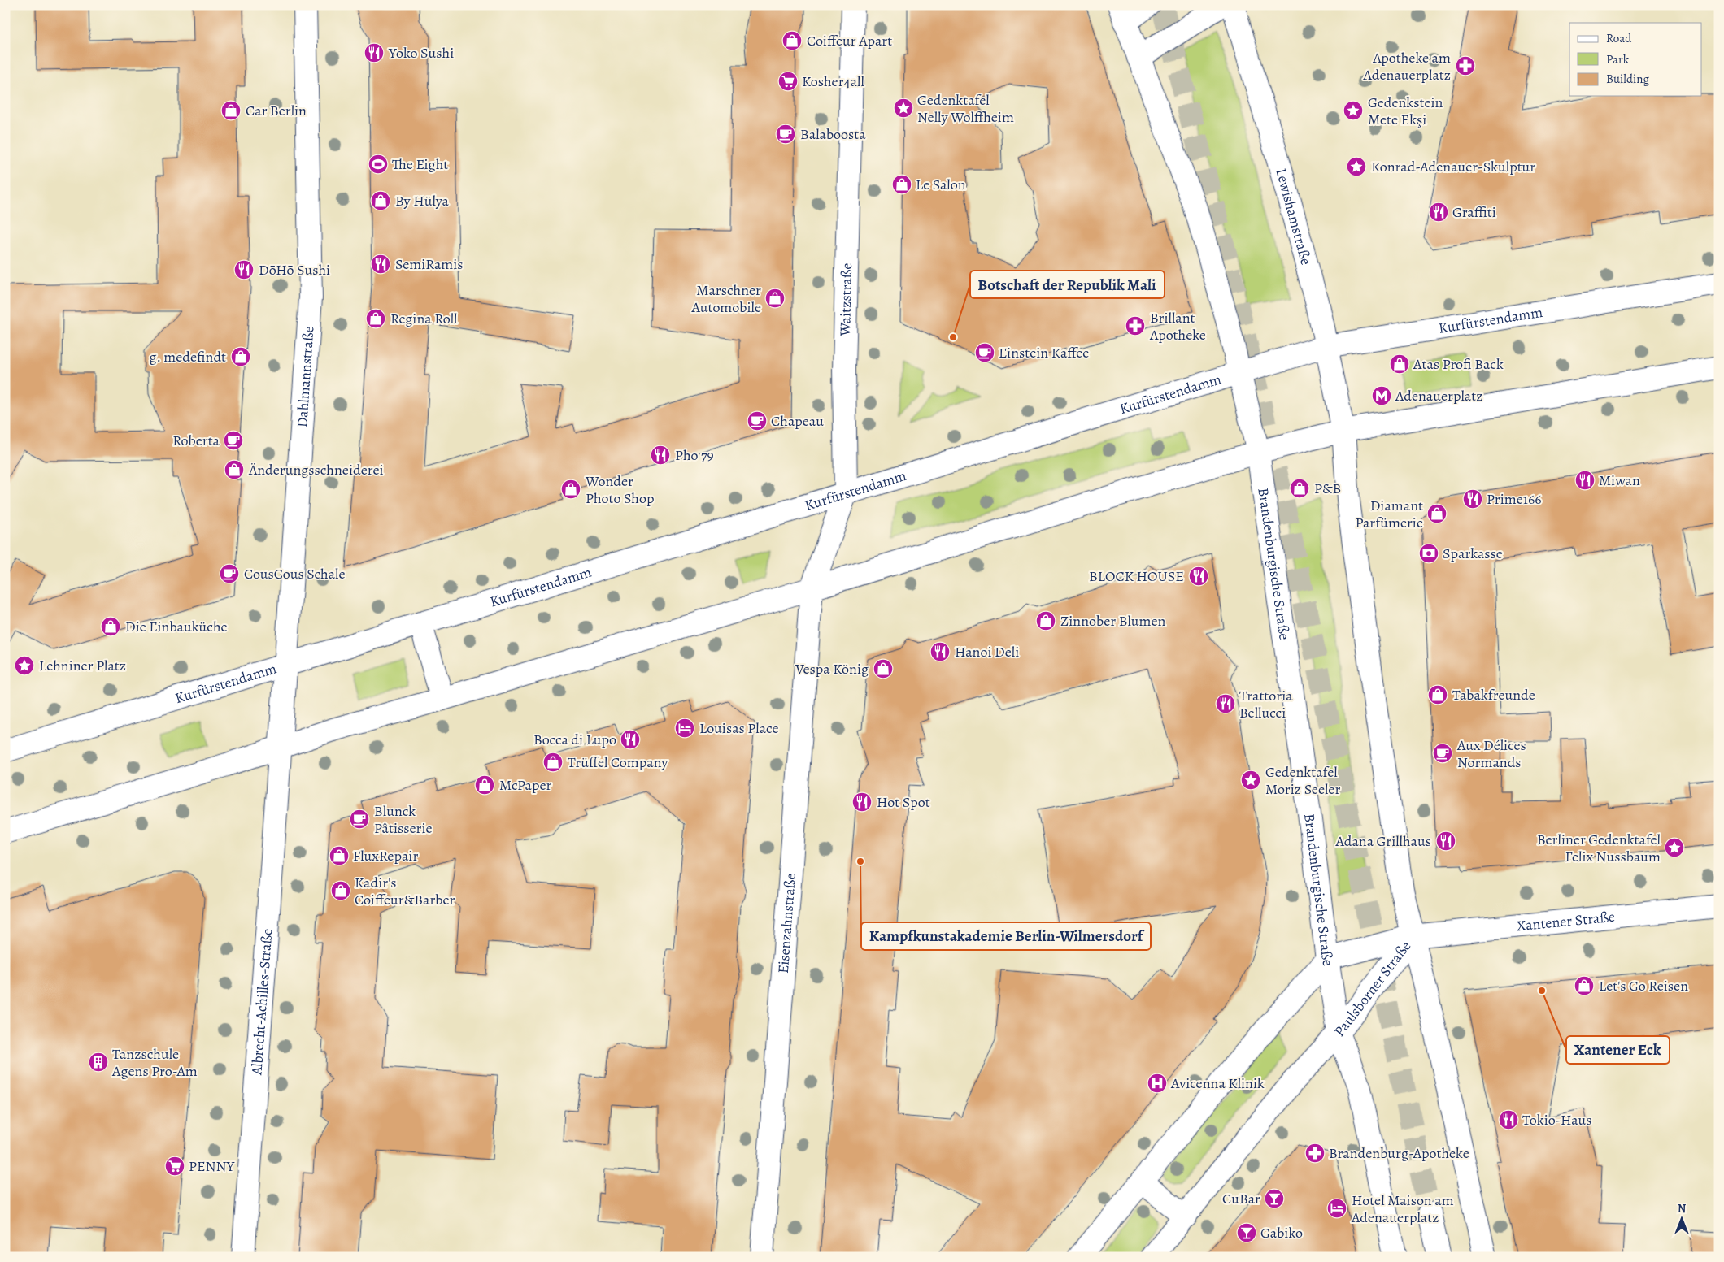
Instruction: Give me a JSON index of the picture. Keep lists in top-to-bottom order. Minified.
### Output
{"streets":{"main road":["Lewishamstraße","Waitzstraße","Kurfürstendamm","Dahlmannstraße","Brandenburgische Straße","Xantener Straße","Eisenzahnstraße","Paulsborner Straße","Albrecht-Achilles-Straße"]},"crossings":[["Lewishamstraße","Kurfürstendamm"],["Waitzstraße","Kurfürstendamm"],["Waitzstraße","Eisenzahnstraße"],["Kurfürstendamm","Dahlmannstraße"],["Kurfürstendamm","Brandenburgische Straße"],["Dahlmannstraße","Albrecht-Achilles-Straße"],["Brandenburgische Straße","Paulsborner Straße"],["Xantener Straße","Paulsborner Straße"]],"places":{"shop":["Coiffeur Apart","Car Berlin","Le Salon","By Hülya","Marschner Automobile","Regina Roll","g. medefindt","Atas Profi Back","Änderungsschneiderei","P&B","Wonder Photo Shop","Diamant Parfümerie","Zinnober Blumen","Die Einbauküche","Vespa König","Tabakfreunde","Trüffel Company","McPaper","FluxRepair","Kadir's Coiffeur&Barber","Let's Go Reisen"],"restaurant":["Yoko Sushi","Graffiti","SemiRamis","DōHō Sushi","Pho 79","Miwan","Prime166","BLOCK HOUSE","Hanoi Deli","Trattoria Bellucci","Bocca di Lupo","Hot Spot","Adana Grillhaus","Tokio-Haus"],"pharmacy":["Apotheke am Adenauerplatz","Brillant Apotheke","Brandenburg-Apotheke"],"supermarket":["Kosher4all","PENNY"],"place":["Gedenktafel Nelly Wolffheim","Gedenkstein Mete Ekşi","Konrad-Adenauer-Skulptur","Lehniner Platz","Gedenktafel Moriz Seeler","Berliner Gedenktafel Felix Nussbaum"],"cafe":["Balaboosta","Einstein Kaffee","Chapeau","Roberta","CousCous Schale","Aux Délices Normands","Blunck Pâtisserie"],"sports":["The Eight"],"other":["Botschaft der Republik Mali","Kampfkunstakademie Berlin-Wilmersdorf","Xantener Eck"],"metro station":["Adenauerplatz"],"bank":["Sparkasse"],"hotel":["Louisas Place","Hotel Maison am Adenauerplatz"],"building":["Tanzschule Agens Pro-Am"],"hospital":["Avicenna Klinik"],"bar":["CuBar","Gabiko"]},"legend":["Road","Park","Building"],"north":"top"}
